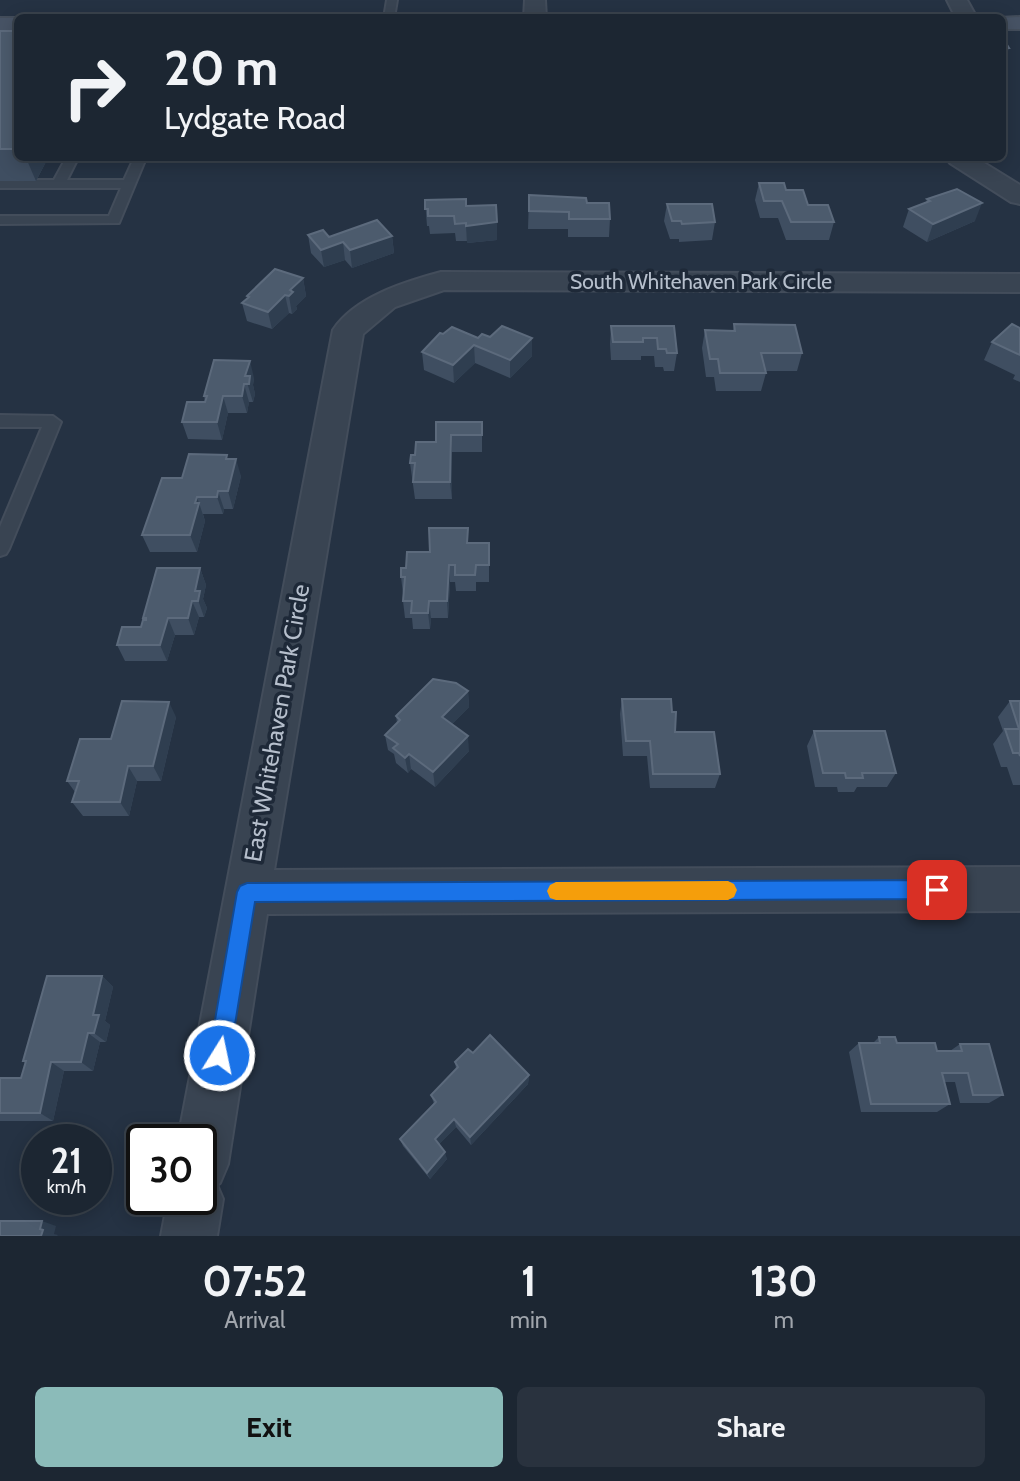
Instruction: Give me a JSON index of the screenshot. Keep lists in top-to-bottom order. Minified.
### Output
{"streets":{"street":["South Whitehaven Park Circle","East Whitehaven Park Circle"]},"crossings":[["South Whitehaven Park Circle","East Whitehaven Park Circle"]],"page":{"turn":["20 m","Lydgate Road"],"speed":"21 km/h","limit":"30","eta":["07:52","Arrival","1","min","130","m"],"buttons":["Exit","Share"]}}
